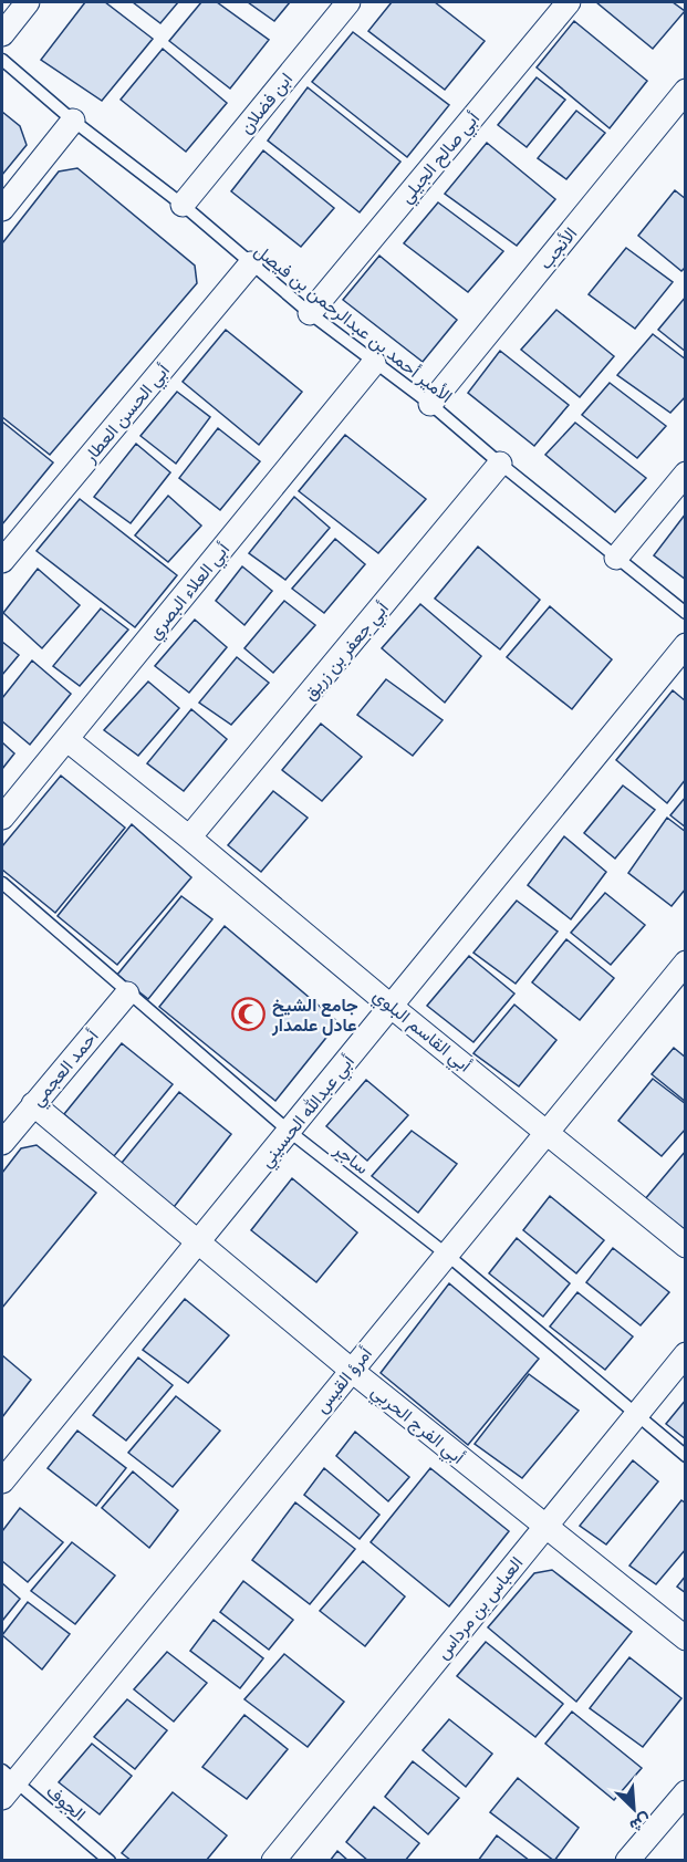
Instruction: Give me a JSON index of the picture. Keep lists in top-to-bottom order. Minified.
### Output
{"streets":{"street":["ابن فضلان","أبي صالح الجيلي","الأنجب","أبي الحسن العطار","أبي العلاء البصري","أبي جعفر بن زريق","أبي القاسم البلوي","أحمد العجمي","أبي عبدالله الحسيني","أمرؤ القيس","أبي الفرج الحربي","العباس بن مرداس"],"lane":["الأمير أحمد بن عبدالرحمن بن فيصل","ساجر","الجوف"]},"crossings":[["ابن فضلان","الأمير أحمد بن عبدالرحمن بن فيصل"],["أبي صالح الجيلي","الأمير أحمد بن عبدالرحمن بن فيصل"],["الأنجب","الأمير أحمد بن عبدالرحمن بن فيصل"],["الأمير أحمد بن عبدالرحمن بن فيصل","أبي الحسن العطار"],["الأمير أحمد بن عبدالرحمن بن فيصل","أبي العلاء البصري"],["الأمير أحمد بن عبدالرحمن بن فيصل","أبي جعفر بن زريق"],["أبي العلاء البصري","أبي القاسم البلوي"],["أبي جعفر بن زريق","أبي القاسم البلوي"],["أبي القاسم البلوي","أبي عبدالله الحسيني"],["أبي القاسم البلوي","أمرؤ القيس"],["أحمد العجمي","ساجر"],["أحمد العجمي","أبي الفرج الحربي"],["أبي عبدالله الحسيني","ساجر"],["أبي عبدالله الحسيني","أبي الفرج الحربي"],["ساجر","أمرؤ القيس"],["ساجر","العباس بن مرداس"],["أمرؤ القيس","أبي الفرج الحربي"],["أمرؤ القيس","الجوف"],["أبي الفرج الحربي","العباس بن مرداس"]],"places":{"mosque":["جامع الشيخ عادل علمدار"]},"north":"bottom right"}
